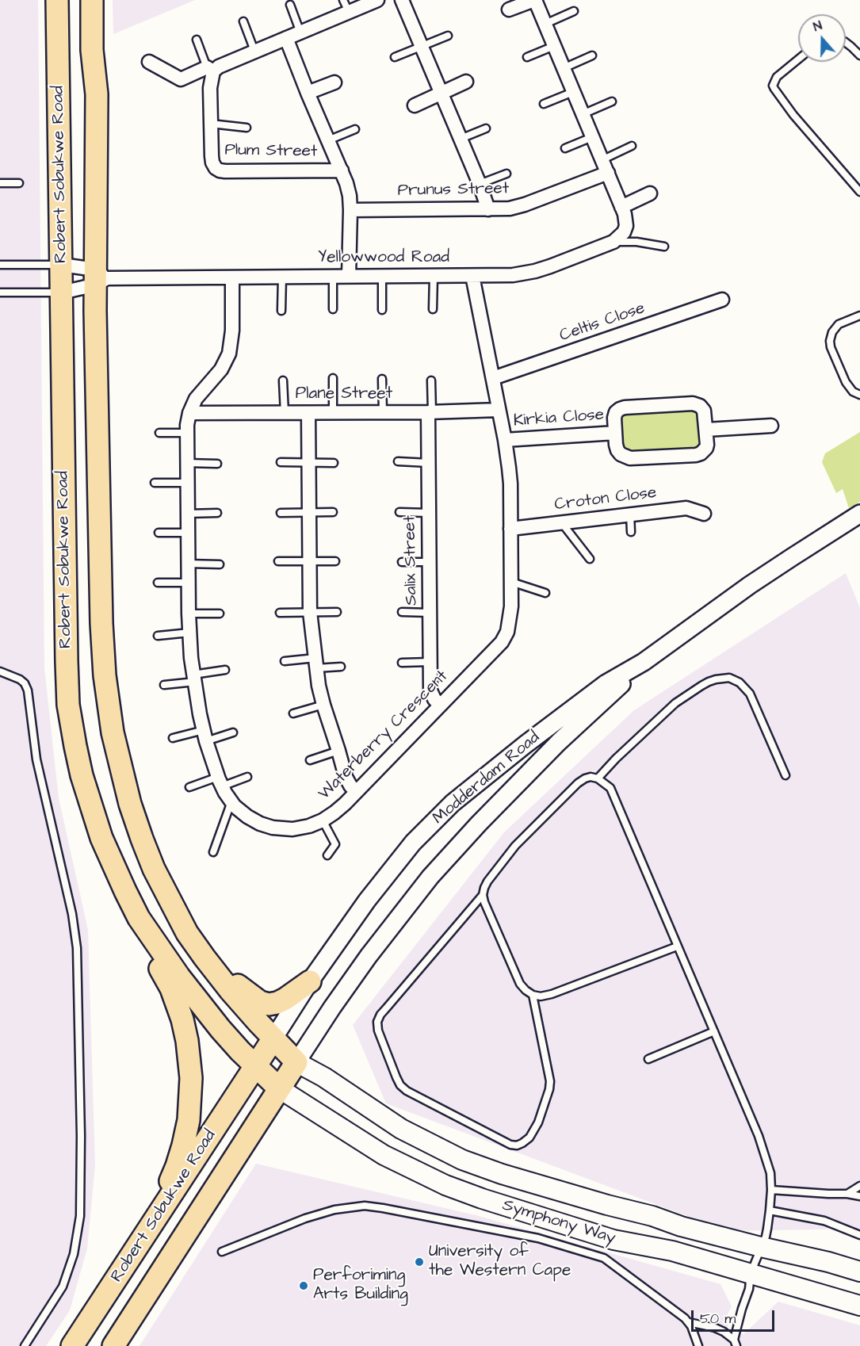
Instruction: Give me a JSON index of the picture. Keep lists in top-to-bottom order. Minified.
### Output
{"streets":{"main road":["Robert Sobukwe Road","Symphony Way"],"street":["Plum Street","Prunus Street","Yellowwood Road","Celtis Close","Plane Street","Kirkia Close","Croton Close","Salix Street","Waterberry Crescent","Modderdam Road"]},"crossings":[["Robert Sobukwe Road","Yellowwood Road"],["Robert Sobukwe Road","Modderdam Road"],["Robert Sobukwe Road","Symphony Way"],["Yellowwood Road","Waterberry Crescent"],["Celtis Close","Waterberry Crescent"],["Plane Street","Salix Street"],["Plane Street","Waterberry Crescent"],["Kirkia Close","Waterberry Crescent"],["Croton Close","Waterberry Crescent"],["Salix Street","Waterberry Crescent"],["Modderdam Road","Symphony Way"]],"places":["University of the Western Cape","Perforiming Arts Building"],"scale_bar":"50 m","north":"top"}
